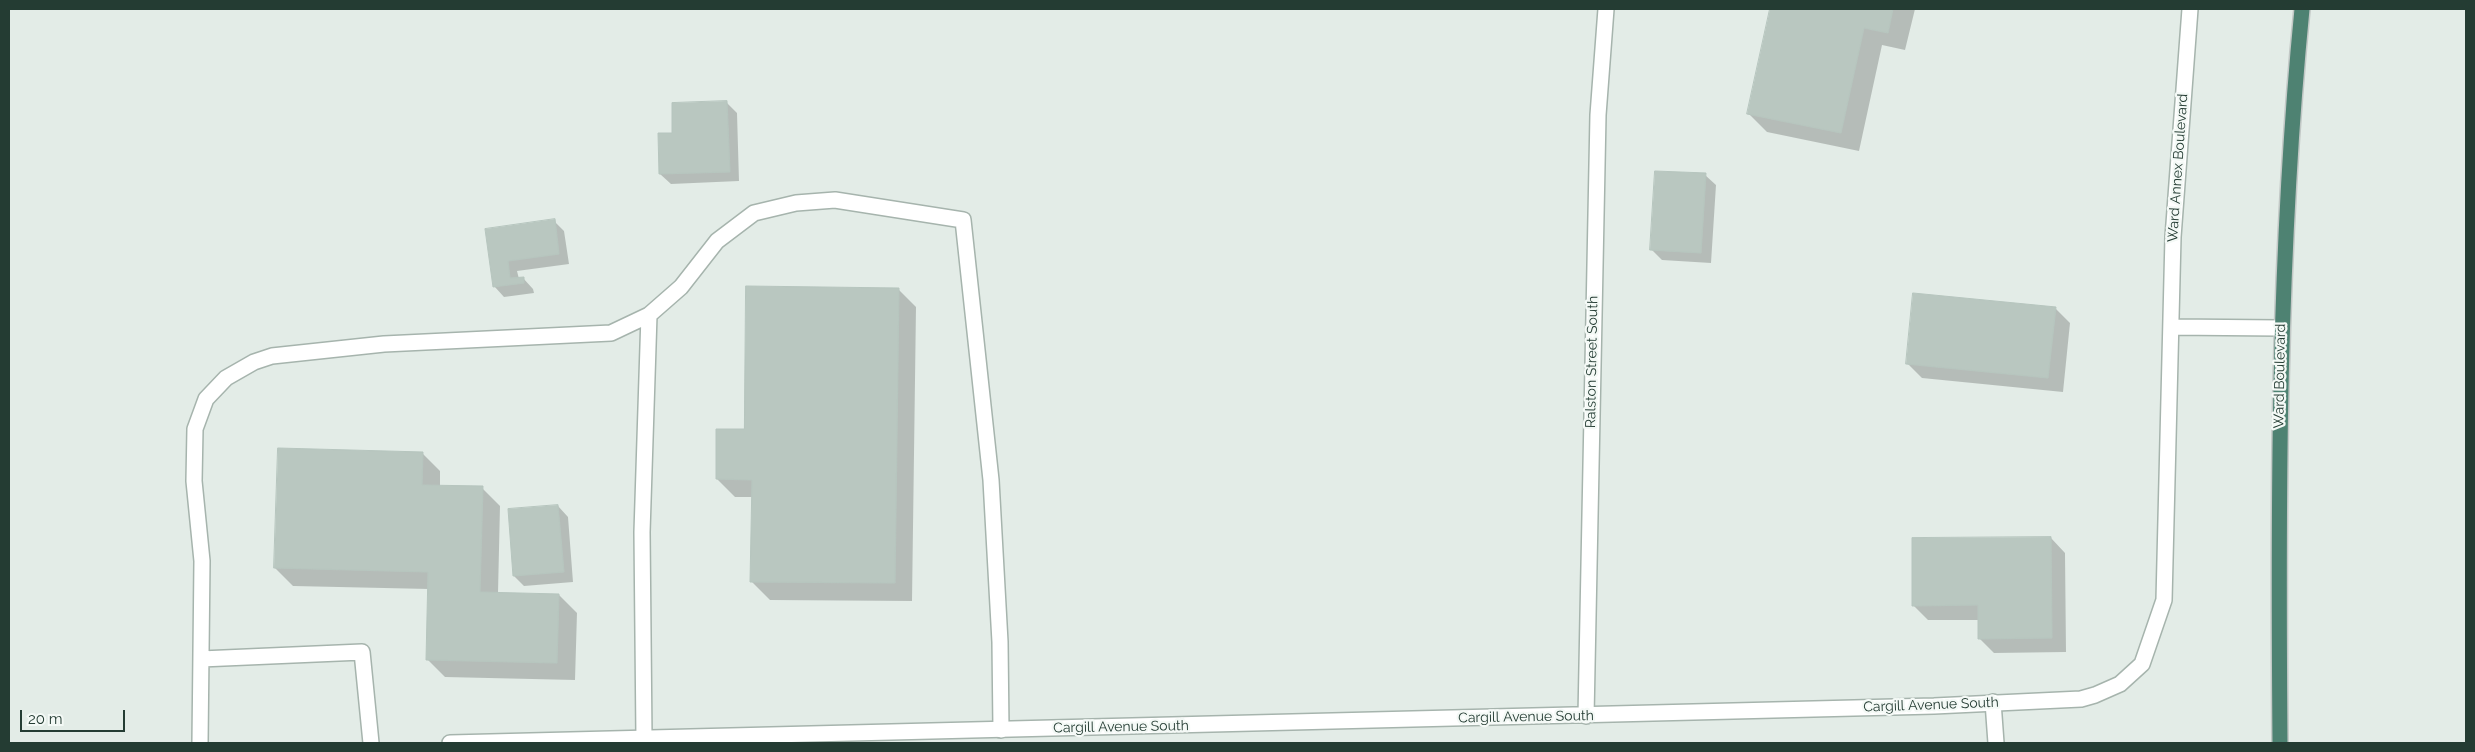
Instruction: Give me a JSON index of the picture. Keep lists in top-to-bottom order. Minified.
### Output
{"streets":{"highway":["Ward Boulevard"],"street":["Ward Annex Boulevard","Ralston Street South","Cargill Avenue South"]},"crossings":[["Ward Annex Boulevard","Cargill Avenue South"],["Ralston Street South","Cargill Avenue South"]],"scale_bar":"20 m"}
